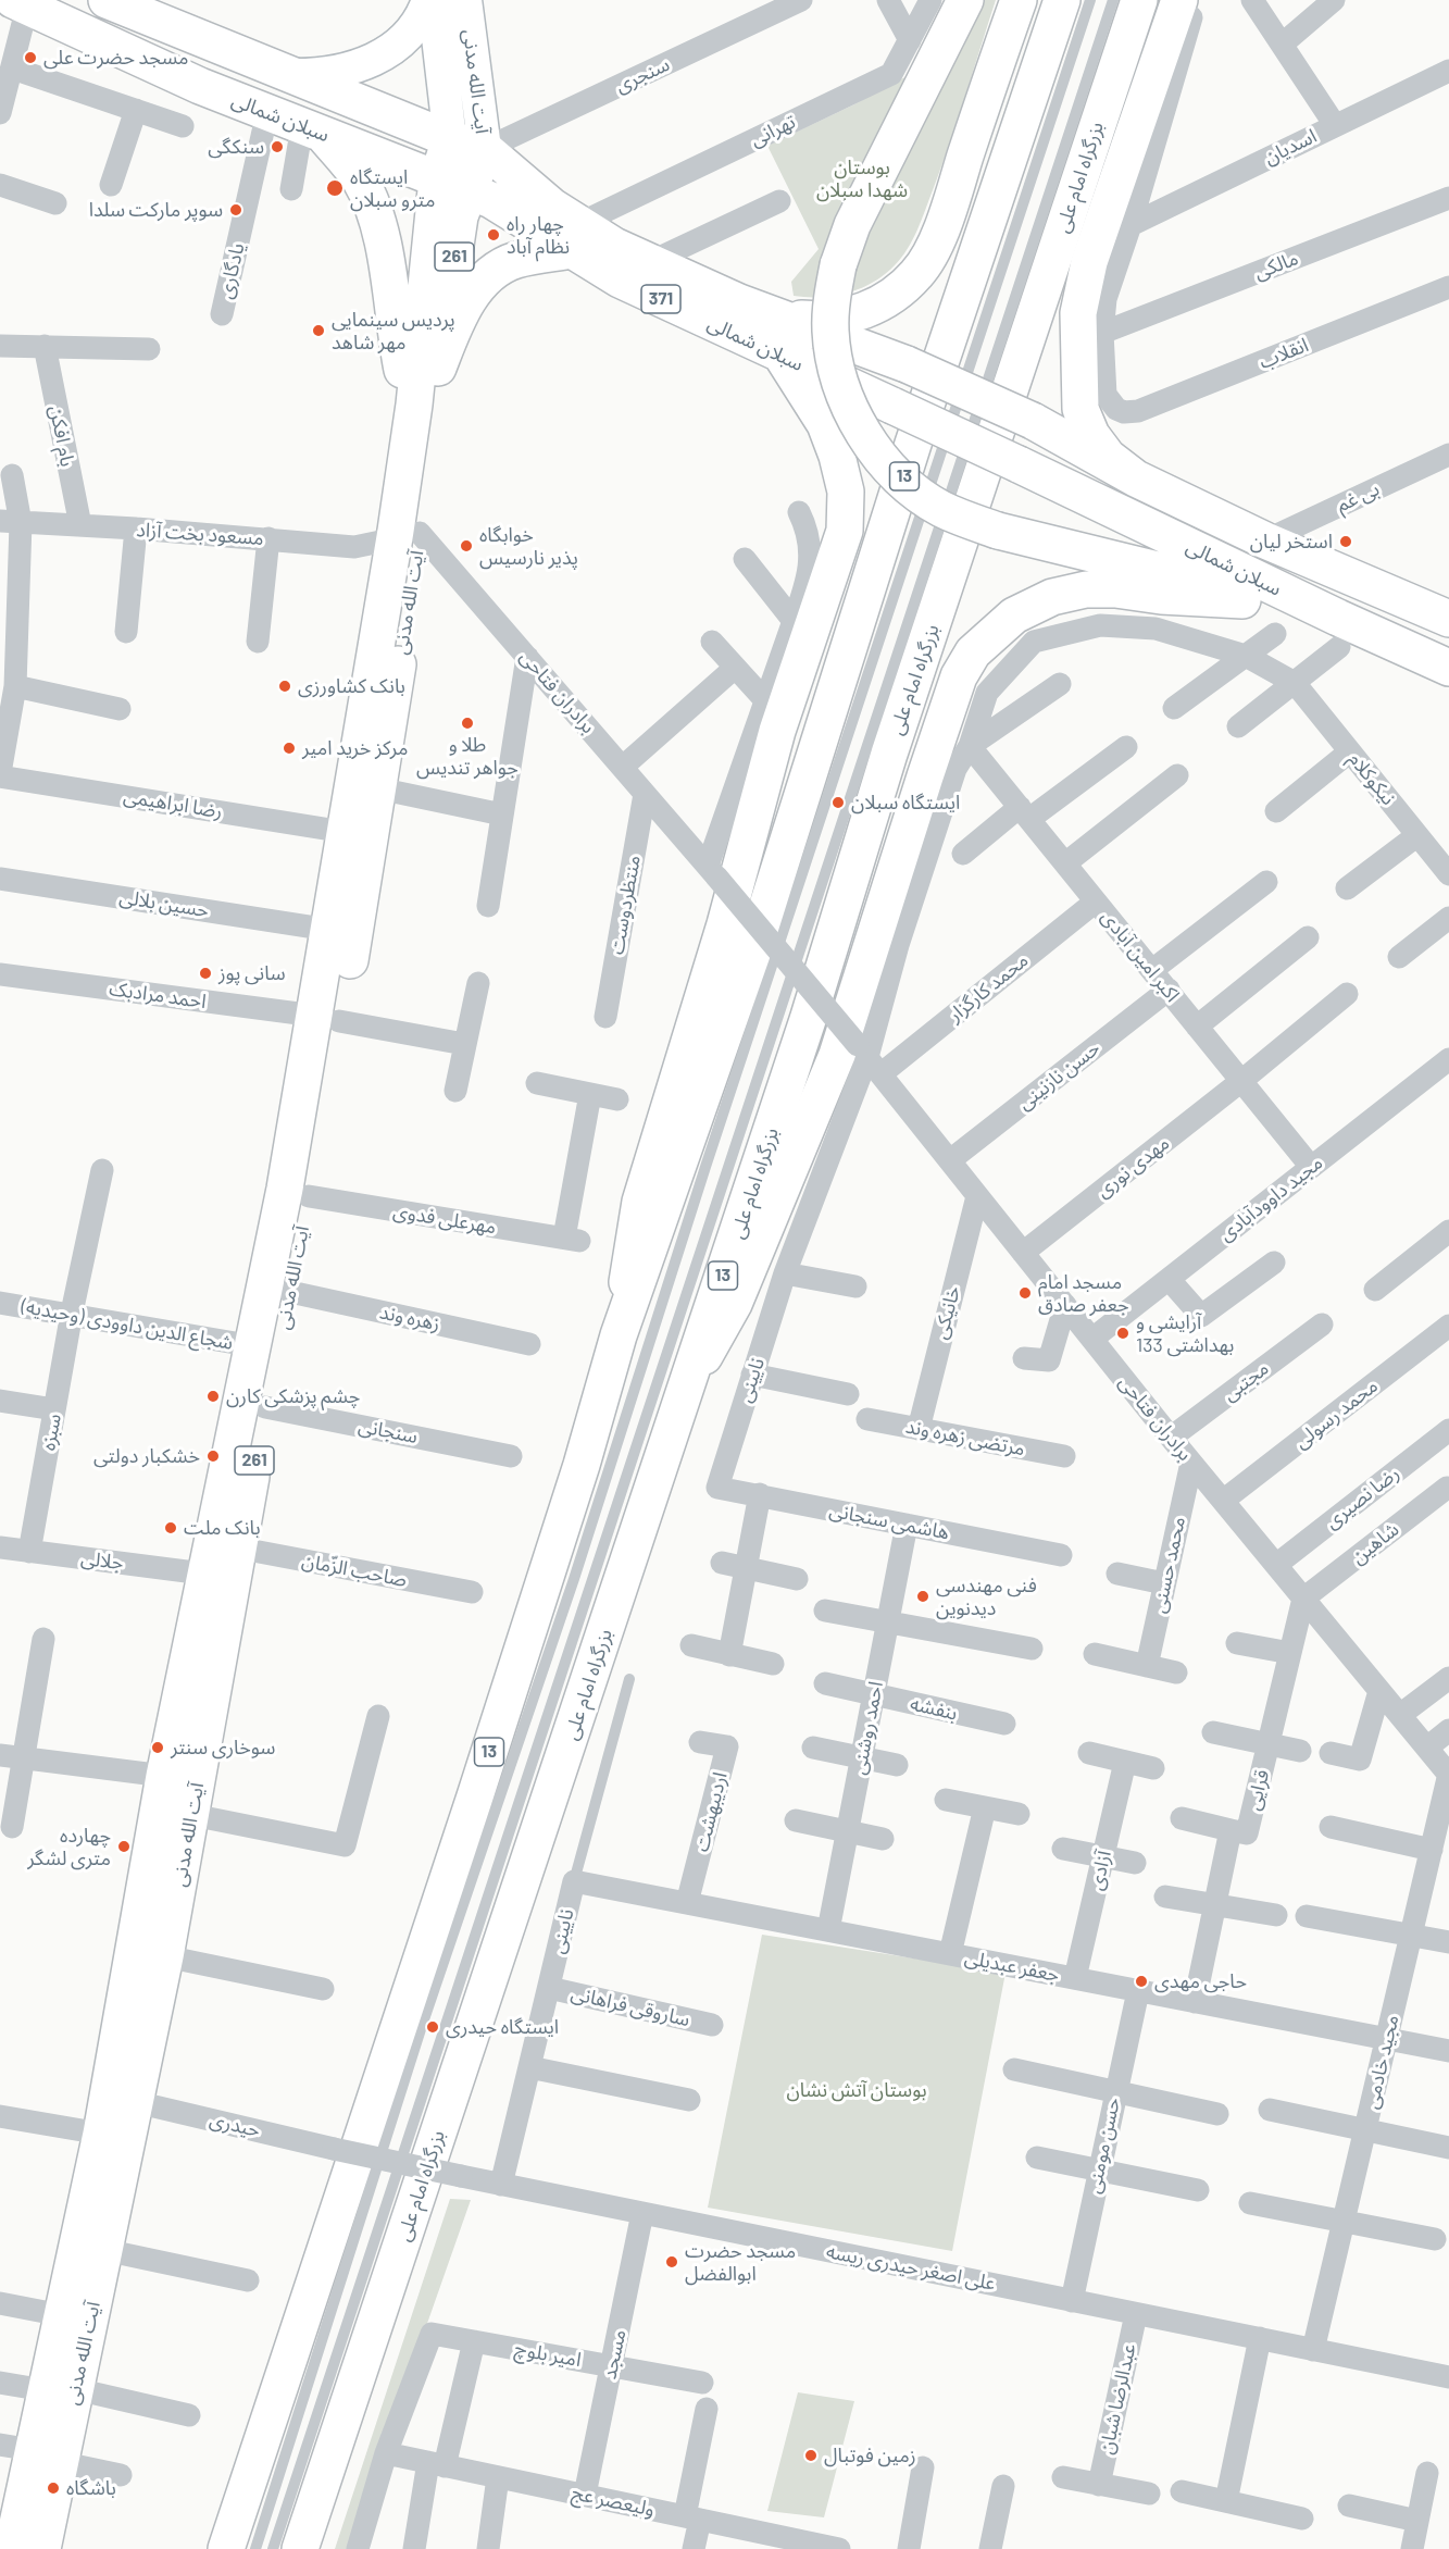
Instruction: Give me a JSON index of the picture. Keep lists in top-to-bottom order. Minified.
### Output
{"streets":{"main road":["آیت الله مدنی","سبلان شمالی","بزرگراه امام علی","261","371","13"],"street":["سنجری","تهرانی","اسدیان","مالکی","یادگاری","انقلاب","بام افکن","بی غم","مسعود بخت آزاد","برادران فتاحی","نیکوکلام","رضا ابراهیمی","حسین بلالی","منتظردوست","اکبر امین آبادی","محمد کارگزار","احمد مرادبک","حسن نازنینی","مهدی نوری","مجید داوودآبادی","مهرعلی فدوی","خانیکی","زهره وند","شجاع الدین داوودی (وحیدیه)","نایینی","مجتبی","محمد رسولی","سنجانی","سبزه","مرتضی زهره وند","رضا نصیری","هاشمی سنجانی","شاهین","جلالی","محمد حسنی","صاحب الزّمان","بنفشه","احمد روشنی","قرایی","اردیبهشت","آزادی","جعفر عبدیلی","ساروقی فراهانی","مجید خادمی","حیدری","حسن مومنی","علی اصغر حیدری ریسه","امیر بلوچ","مسجد","عبدالرضا شبان","ولیعصر عج"]},"crossings":[["سنجری","آیت الله مدنی"],["سنجری","سبلان شمالی"],["سنجری","371"],["آیت الله مدنی","سبلان شمالی"],["آیت الله مدنی","371"],["آیت الله مدنی","مسعود بخت آزاد"],["آیت الله مدنی","برادران فتاحی"],["آیت الله مدنی","رضا ابراهیمی"],["آیت الله مدنی","حسین بلالی"],["آیت الله مدنی","احمد مرادبک"],["آیت الله مدنی","مهرعلی فدوی"],["آیت الله مدنی","زهره وند"],["آیت الله مدنی","شجاع الدین داوودی (وحیدیه)"],["آیت الله مدنی","سنجانی"],["آیت الله مدنی","جلالی"],["آیت الله مدنی","صاحب الزّمان"],["آیت الله مدنی","حیدری"],["سبلان شمالی","تهرانی"],["سبلان شمالی","یادگاری"],["سبلان شمالی","371"],["سبلان شمالی","بی غم"],["مالکی","انقلاب"],["بام افکن","مسعود بخت آزاد"],["مسعود بخت آزاد","برادران فتاحی"],["برادران فتاحی","منتظردوست"],["برادران فتاحی","محمد کارگزار"],["برادران فتاحی","حسن نازنینی"],["برادران فتاحی","مهدی نوری"],["برادران فتاحی","مجید داوودآبادی"],["برادران فتاحی","خانیکی"],["برادران فتاحی","نایینی"],["برادران فتاحی","مجتبی"],["برادران فتاحی","محمد رسولی"],["برادران فتاحی","رضا نصیری"],["برادران فتاحی","شاهین"],["برادران فتاحی","محمد حسنی"],["برادران فتاحی","قرایی"],["برادران فتاحی","مجید خادمی"],["اکبر امین آبادی","محمد کارگزار"],["اکبر امین آبادی","حسن نازنینی"],["اکبر امین آبادی","مهدی نوری"],["اکبر امین آبادی","مجید داوودآبادی"],["اکبر امین آبادی","نایینی"],["محمد کارگزار","نایینی"],["خانیکی","مرتضی زهره وند"],["شجاع الدین داوودی (وحیدیه)","سبزه"],["نایینی","هاشمی سنجانی"],["نایینی","جعفر عبدیلی"],["نایینی","ساروقی فراهانی"],["نایینی","علی اصغر حیدری ریسه"],["سبزه","جلالی"],["هاشمی سنجانی","احمد روشنی"],["شاهین","قرایی"],["بنفشه","احمد روشنی"],["احمد روشنی","جعفر عبدیلی"],["قرایی","جعفر عبدیلی"],["اردیبهشت","جعفر عبدیلی"],["آزادی","جعفر عبدیلی"],["جعفر عبدیلی","مجید خادمی"],["جعفر عبدیلی","حسن مومنی"],["مجید خادمی","علی اصغر حیدری ریسه"],["حیدری","علی اصغر حیدری ریسه"],["حسن مومنی","علی اصغر حیدری ریسه"],["علی اصغر حیدری ریسه","مسجد"],["علی اصغر حیدری ریسه","عبدالرضا شبان"],["امیر بلوچ","مسجد"],["امیر بلوچ","ولیعصر عج"],["مسجد","ولیعصر عج"]],"parks":["بوستان شهدا سبلان","بوستان آتش نشان"],"places":["مسجد حضرت علی","سنکگی","ایستگاه مترو سبلان","سوپر مارکت سلدا","چهار راه نظام آباد","پردیس سینمایی مهر شاهد","استخر لیان","خوابگاه پذیر نارسیس","بانک کشاورزی","طلا و جواهر تندیس","مرکز خرید امیر","ایستگاه سبلان","سانی پوز","مسجد امام جعفر صادق","آرایشی و بهداشتی 133","چشم پزشکی کارن","خشکبار دولتی","بانک ملت","فنی مهندسی دیدنوین","سوخاری سنتر","چهارده متری لشگر","حاجی مهدی","ایستگاه حیدری","مسجد حضرت ابوالفضل","زمین فوتبال","باشگاه"]}
